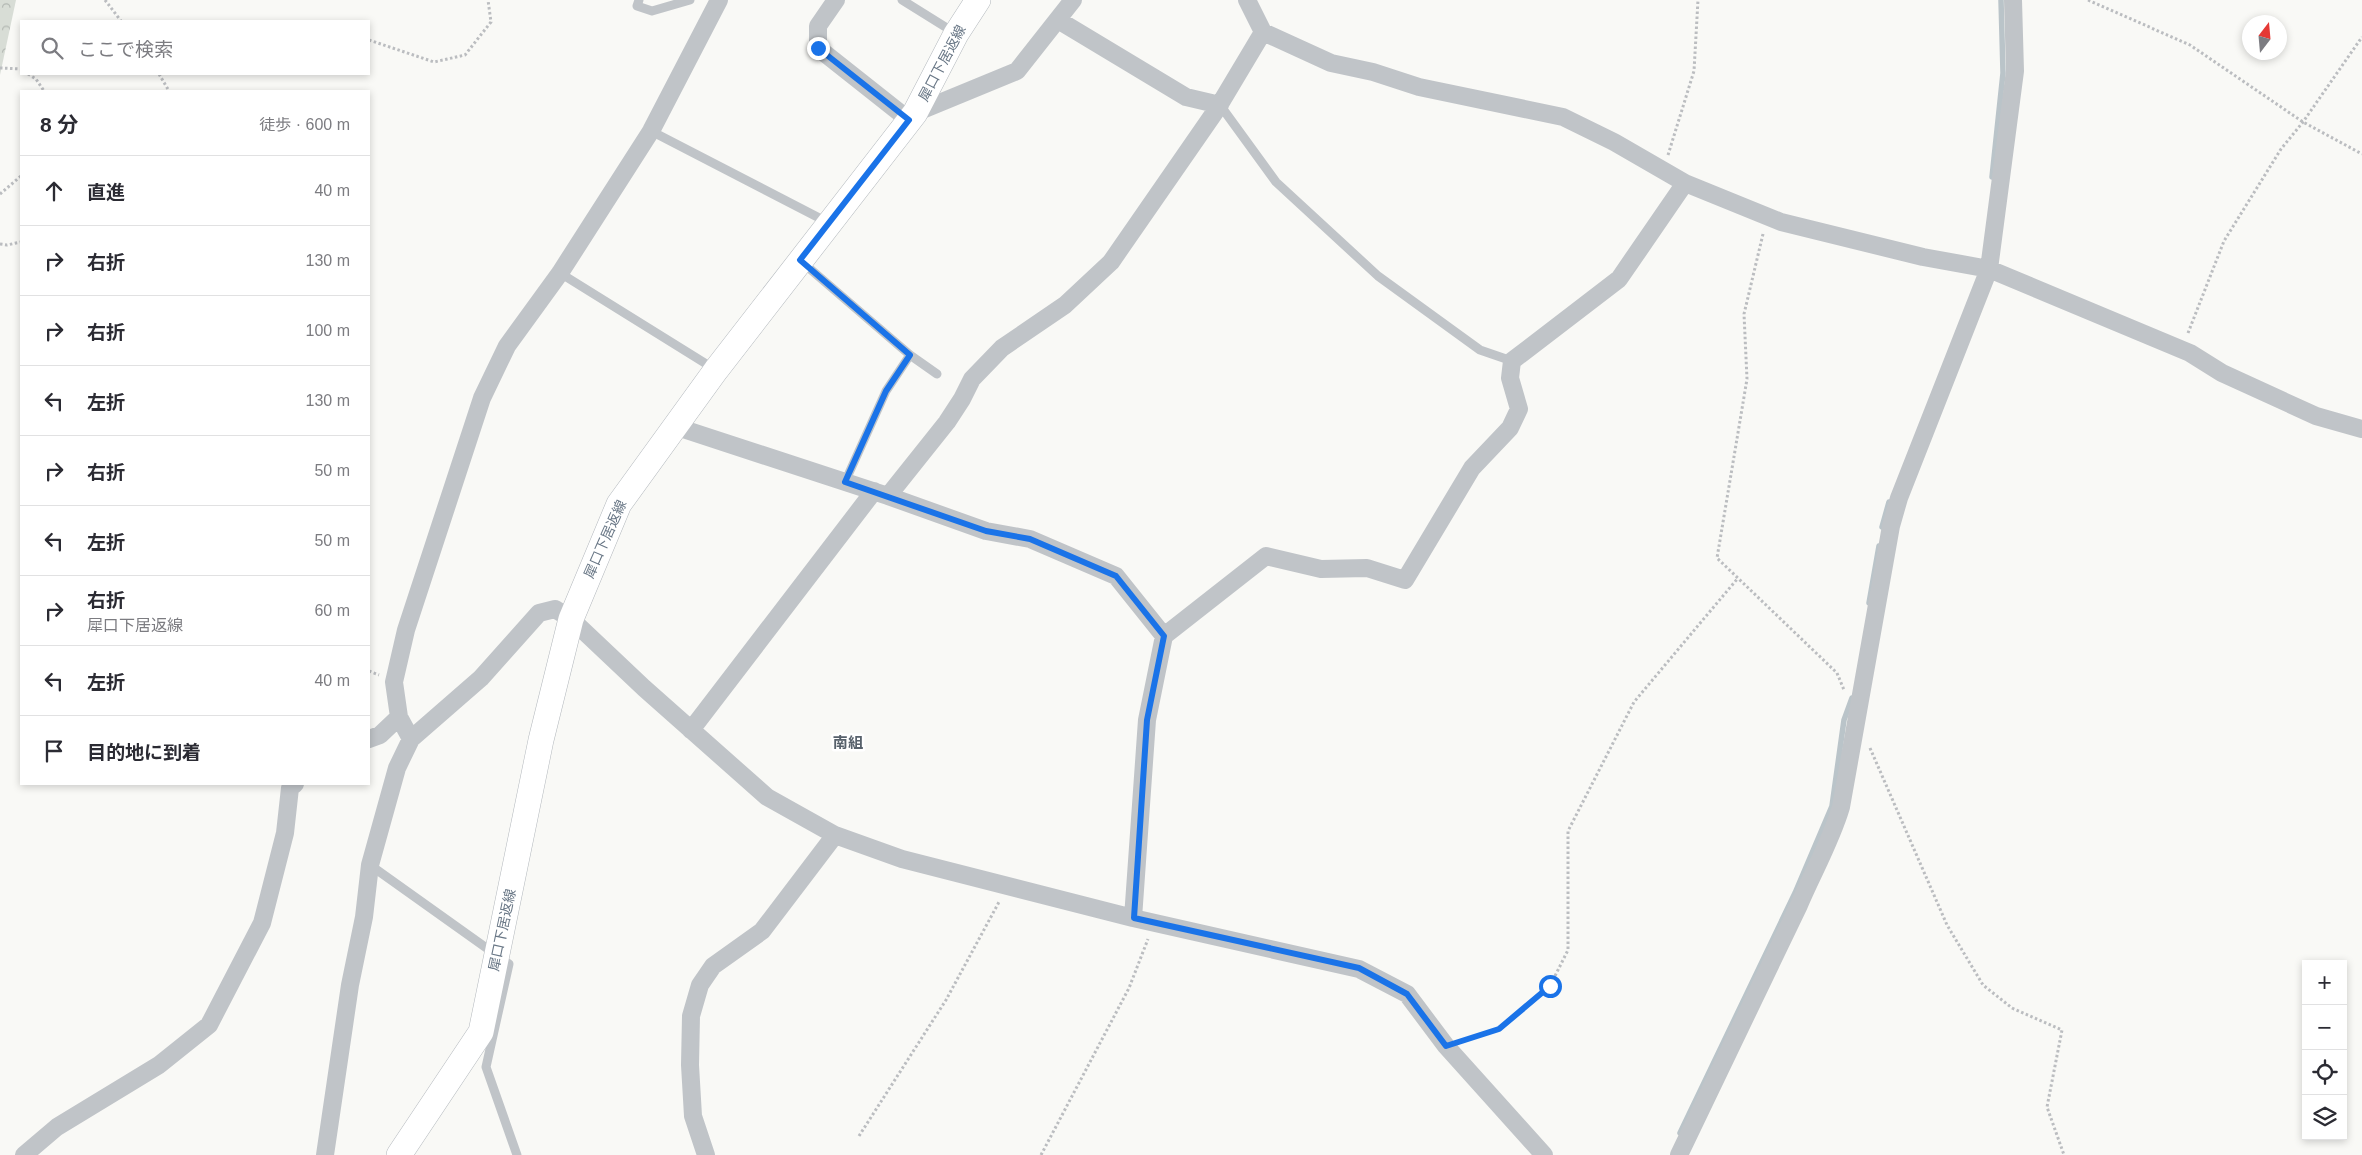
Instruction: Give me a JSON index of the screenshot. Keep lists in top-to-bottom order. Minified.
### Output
{"streets":{"main road":["犀口下居返線"]},"districts":["南組"],"north":"top","page":{"search":"ここで検索","heading":["8 分","徒歩 · 600 m"],"list":[["直進","40 m"],["右折","130 m"],["右折","100 m"],["左折","130 m"],["右折","50 m"],["左折","50 m"],["右折","犀口下居返線","60 m"],["左折","40 m"],"目的地に到着"],"map_buttons":["+","−"]}}
